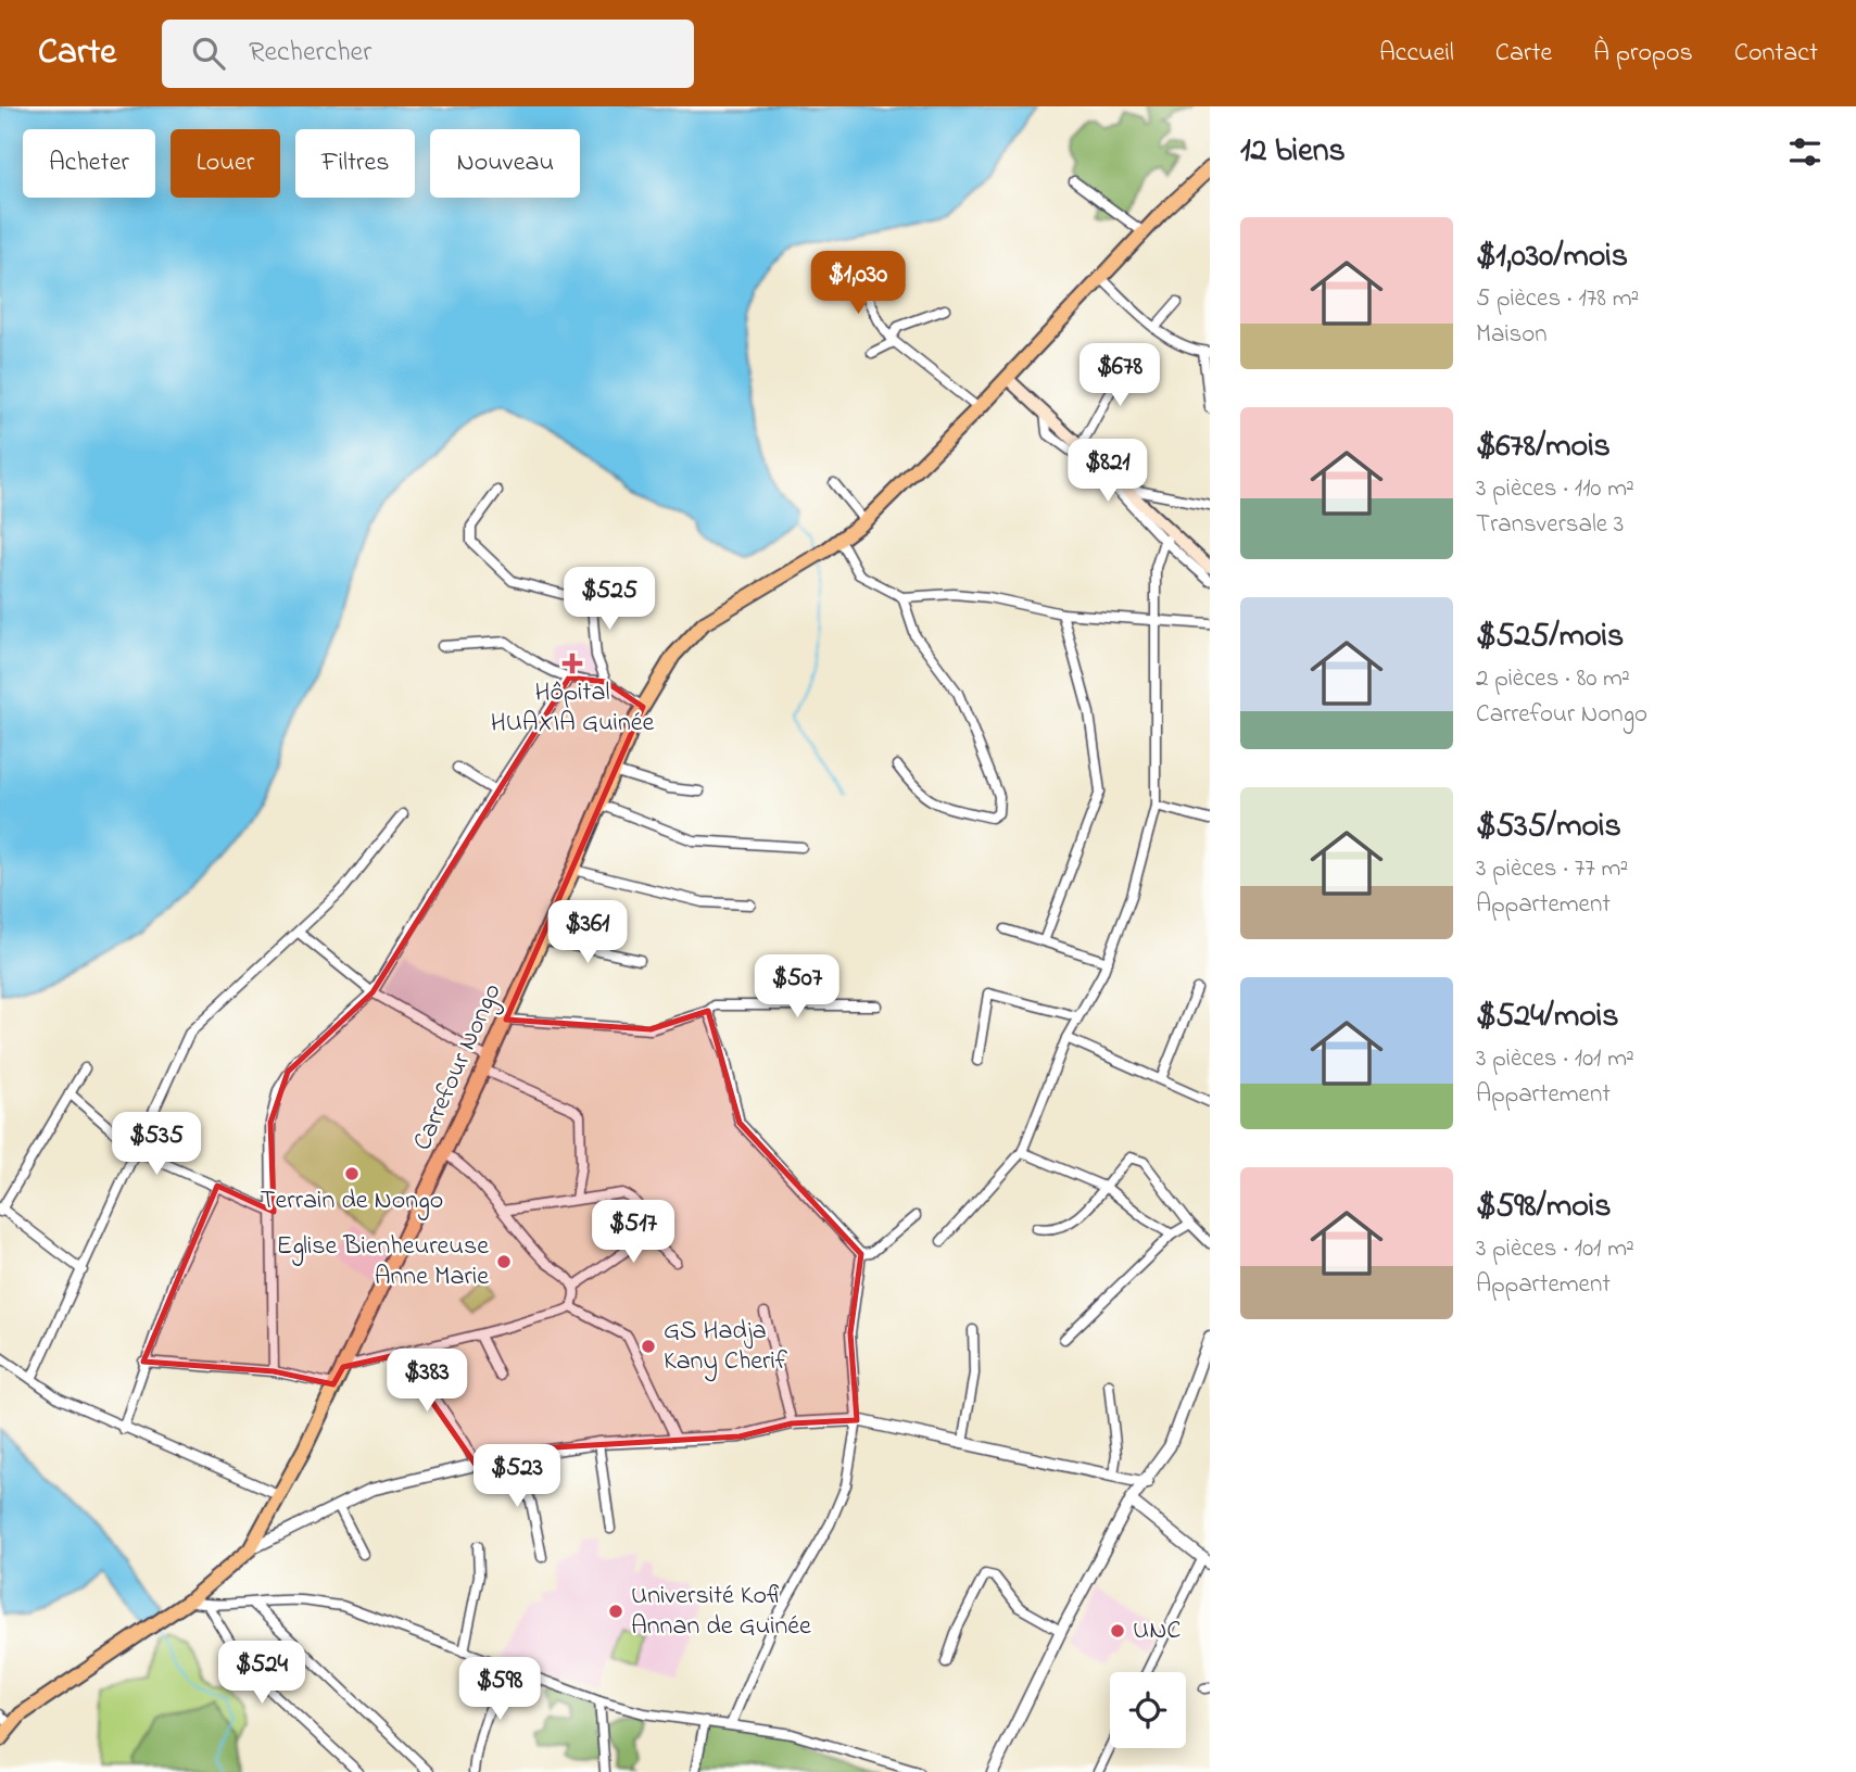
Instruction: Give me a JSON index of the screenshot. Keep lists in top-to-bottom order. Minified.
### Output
{"streets":{"main road":["Carrefour Nongo"]},"places":{"health":["Hôpital HUAXIA Guinée"],"other":["Terrain de Nongo","Eglise Bienheureuse Anne Marie","GS Hadja Kany Cherif","Université Kofi Annan de Guinée","UNC"]},"page":{"header":"Carte","search":"Rechercher","nav":["Accueil","Carte","À propos","Contact"],"heading":"12 biens","chip":["Acheter","Louer","Filtres","Nouveau"],"list":[{"name":"$1,030/mois","note":"5 pièces · 178 m² · Maison"},{"name":"$678/mois","note":"3 pièces · 110 m² · Transversale 3"},{"name":"$525/mois","note":"2 pièces · 80 m² · Carrefour Nongo"},{"name":"$535/mois","note":"3 pièces · 77 m² · Appartement"},{"name":"$524/mois","note":"3 pièces · 101 m² · Appartement"},{"name":"$598/mois","note":"3 pièces · 101 m² · Appartement"}],"price":["$1,030","$678","$821","$525","$361","$507","$535","$517","$383","$523","$524","$598"]}}
